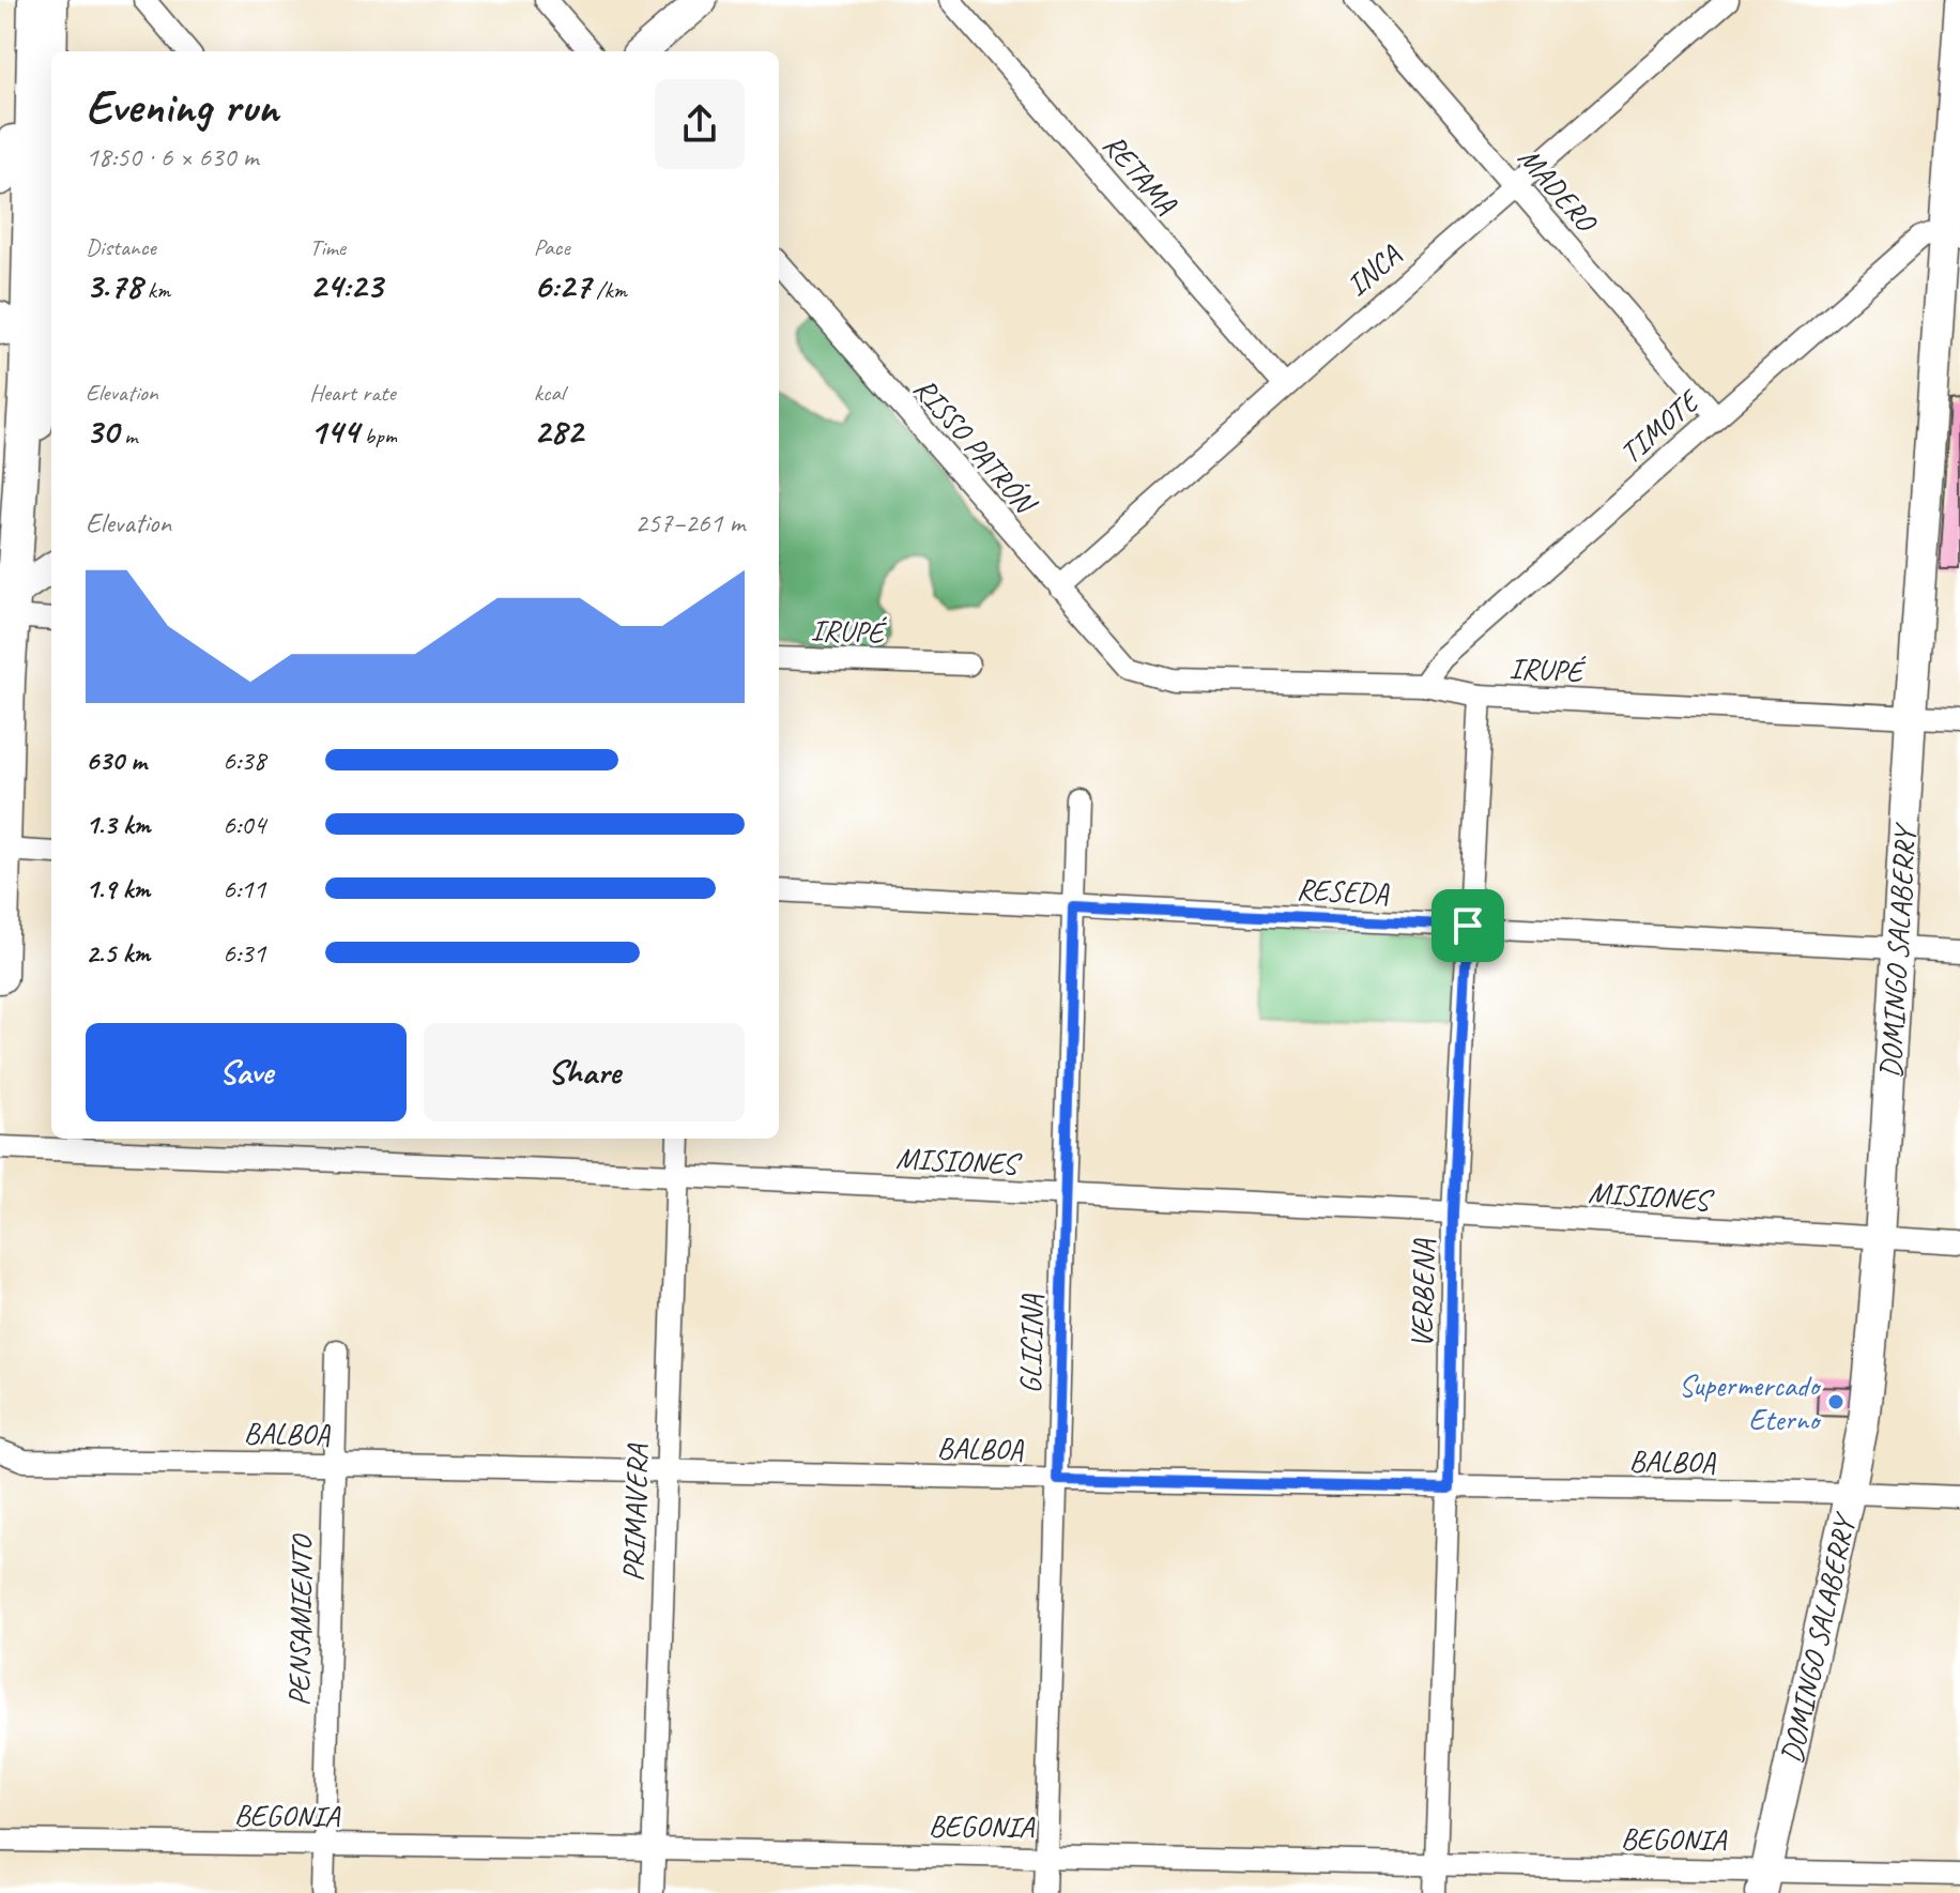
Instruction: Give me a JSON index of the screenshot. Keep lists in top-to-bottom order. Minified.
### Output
{"streets":{"street":["RETAMA","MADERO","INCA","TIMOTE","RISSO PATRÓN","IRUPÉ","RESEDA","DOMINGO SALABERRY","MISIONES","VERBENA","GLICINA","BALBOA","PRIMAVERA","PENSAMIENTO","BEGONIA"]},"crossings":[["RETAMA","INCA"],["MADERO","INCA"],["MADERO","TIMOTE"],["INCA","RISSO PATRÓN"],["TIMOTE","IRUPÉ"],["TIMOTE","DOMINGO SALABERRY"],["RISSO PATRÓN","IRUPÉ"],["IRUPÉ","DOMINGO SALABERRY"],["IRUPÉ","VERBENA"],["RESEDA","DOMINGO SALABERRY"],["RESEDA","VERBENA"],["RESEDA","GLICINA"],["DOMINGO SALABERRY","MISIONES"],["DOMINGO SALABERRY","BALBOA"],["DOMINGO SALABERRY","BEGONIA"],["MISIONES","VERBENA"],["MISIONES","GLICINA"],["MISIONES","PRIMAVERA"],["VERBENA","BALBOA"],["VERBENA","BEGONIA"],["GLICINA","BALBOA"],["GLICINA","BEGONIA"],["BALBOA","PRIMAVERA"],["BALBOA","PENSAMIENTO"],["PRIMAVERA","BEGONIA"],["PENSAMIENTO","BEGONIA"]],"places":["Supermercado Eterno"],"page":{"heading":["Evening run","18:50 · 6 × 630 m"],"stats":[["Distance","3.78 km"],["Time","24:23"],["Pace","6:27 /km"],["Elevation","30 m"],["Heart rate","144 bpm"],["kcal","282"]],"chart":["Elevation","257–261 m"],"list":[{"name":"630 m","note":"6:38"},{"name":"1.3 km","note":"6:04"},{"name":"1.9 km","note":"6:11"},{"name":"2.5 km","note":"6:31"}],"buttons":["Save","Share"]}}
